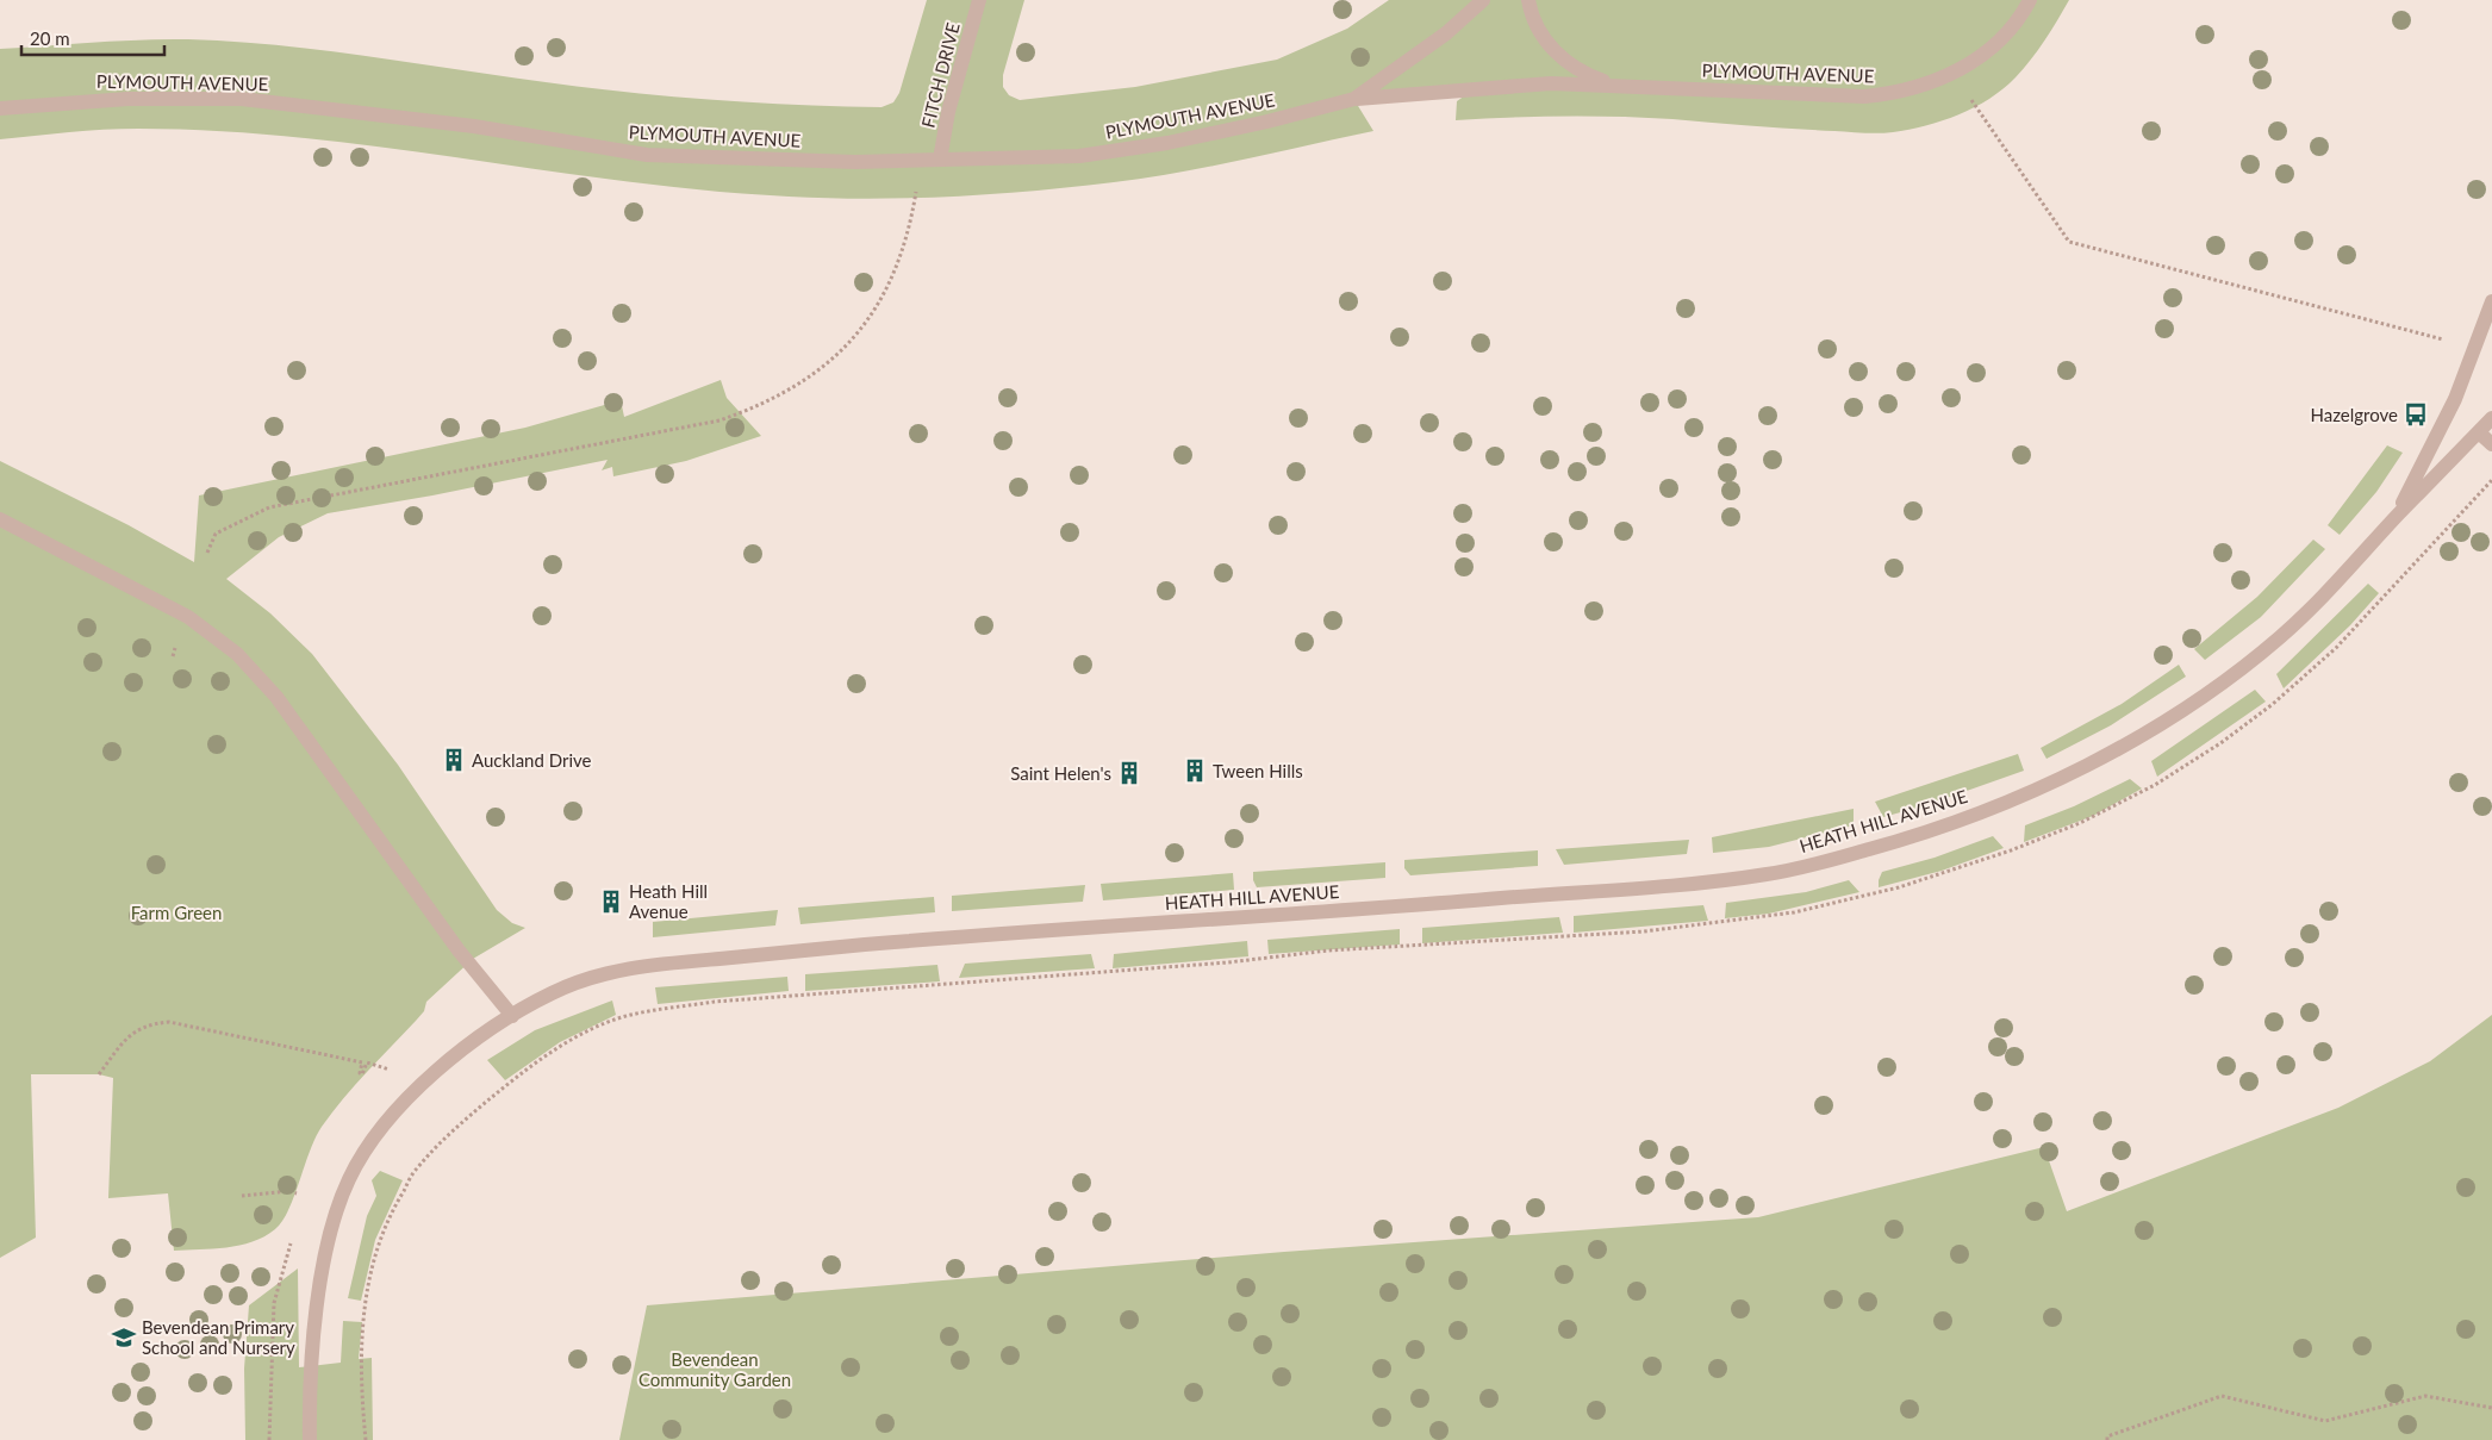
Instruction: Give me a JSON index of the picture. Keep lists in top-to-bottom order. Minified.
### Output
{"streets":{"street":["PLYMOUTH AVENUE","FITCH DRIVE","HEATH HILL AVENUE"]},"crossings":[["PLYMOUTH AVENUE","FITCH DRIVE"]],"parks":["Farm Green","Bevendean Community Garden"],"places":{"bus stop":["Hazelgrove"],"building":["Auckland Drive","Tween Hills","Saint Helen's","Heath Hill Avenue"],"school or university":["Bevendean Primary School and Nursery"]},"scale_bar":"20 m"}
